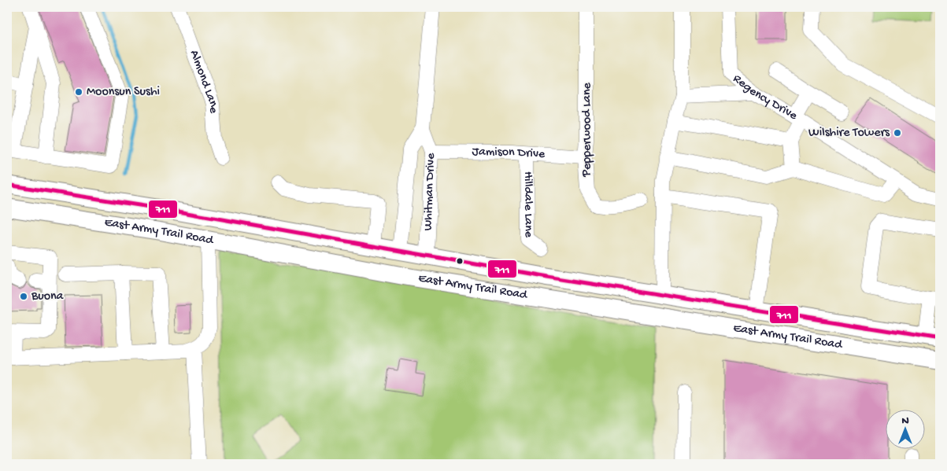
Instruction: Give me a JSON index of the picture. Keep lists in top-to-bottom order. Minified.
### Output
{"streets":{"main road":["East Army Trail Road"],"street":["Almond Lane","Regency Drive","Pepperwood Lane","Jamison Drive","Whitman Drive","Hilldale Lane"]},"crossings":[["Pepperwood Lane","Jamison Drive"],["Jamison Drive","Whitman Drive"],["Jamison Drive","Hilldale Lane"],["Whitman Drive","East Army Trail Road"]],"places":["Moonsun Sushi","Wilshire Towers","Buona"],"lines":["transit line 711"],"north":"top"}
